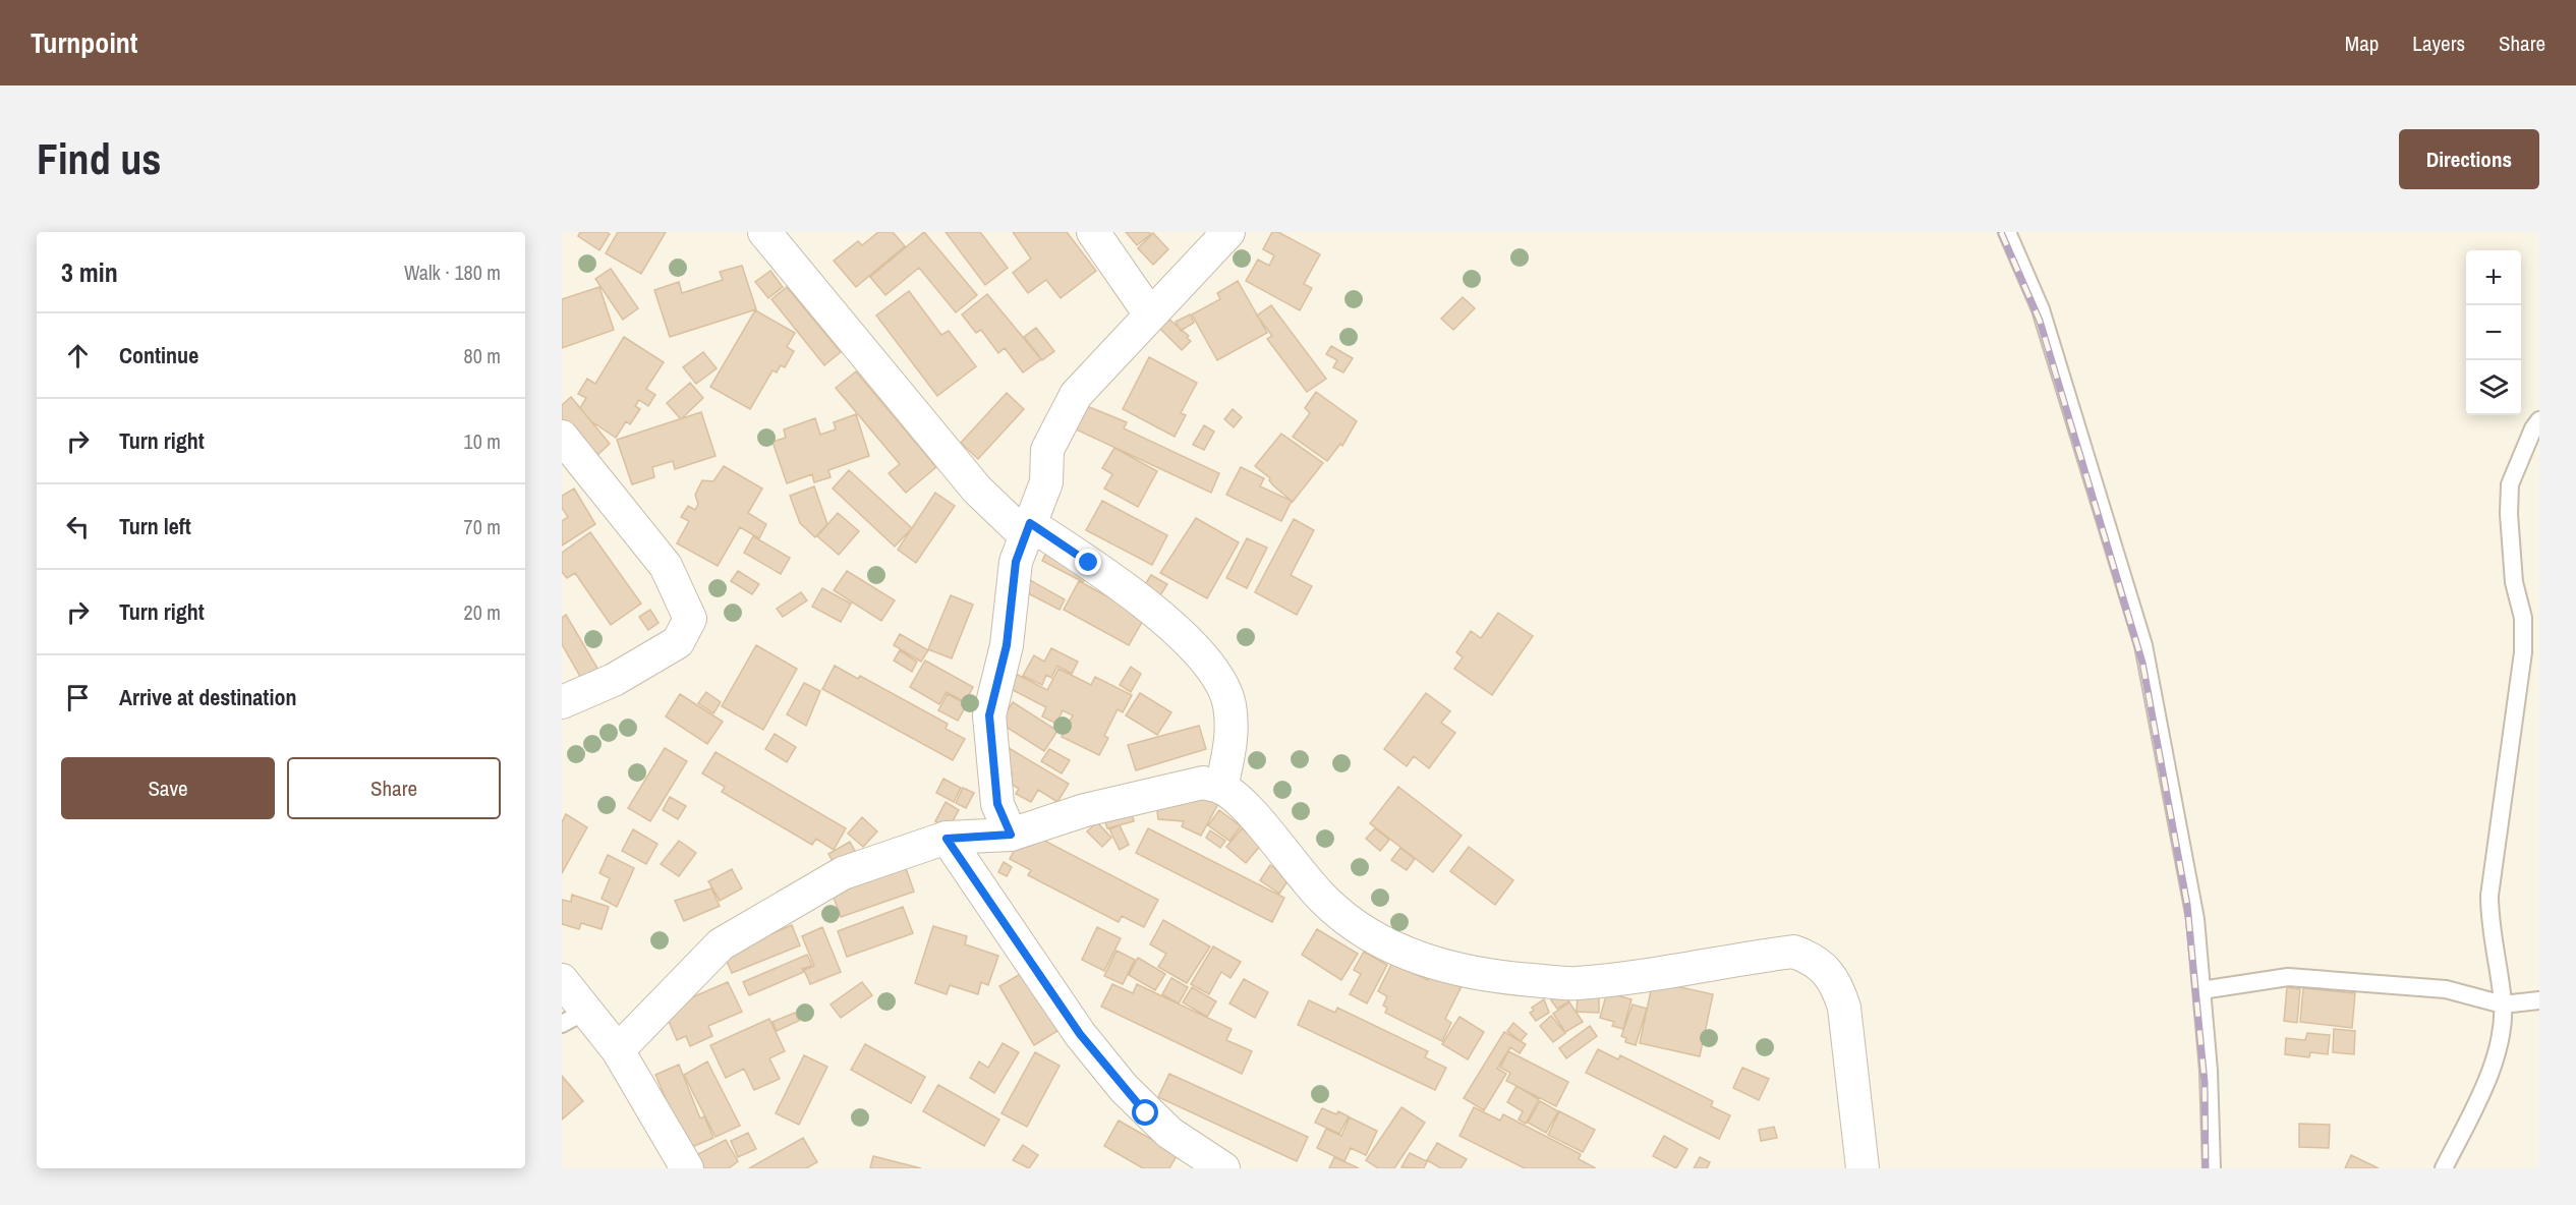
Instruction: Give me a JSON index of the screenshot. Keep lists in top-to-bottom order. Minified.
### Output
{"page":{"header":"Turnpoint","nav":["Map","Layers","Share"],"buttons":["Directions",["Save","Share"]],"title":"Find us","heading":["3 min","Walk · 180 m"],"map_buttons":["+","−"],"list":[["Continue","80 m"],["Turn right","10 m"],["Turn left","70 m"],["Turn right","20 m"],"Arrive at destination"]}}
